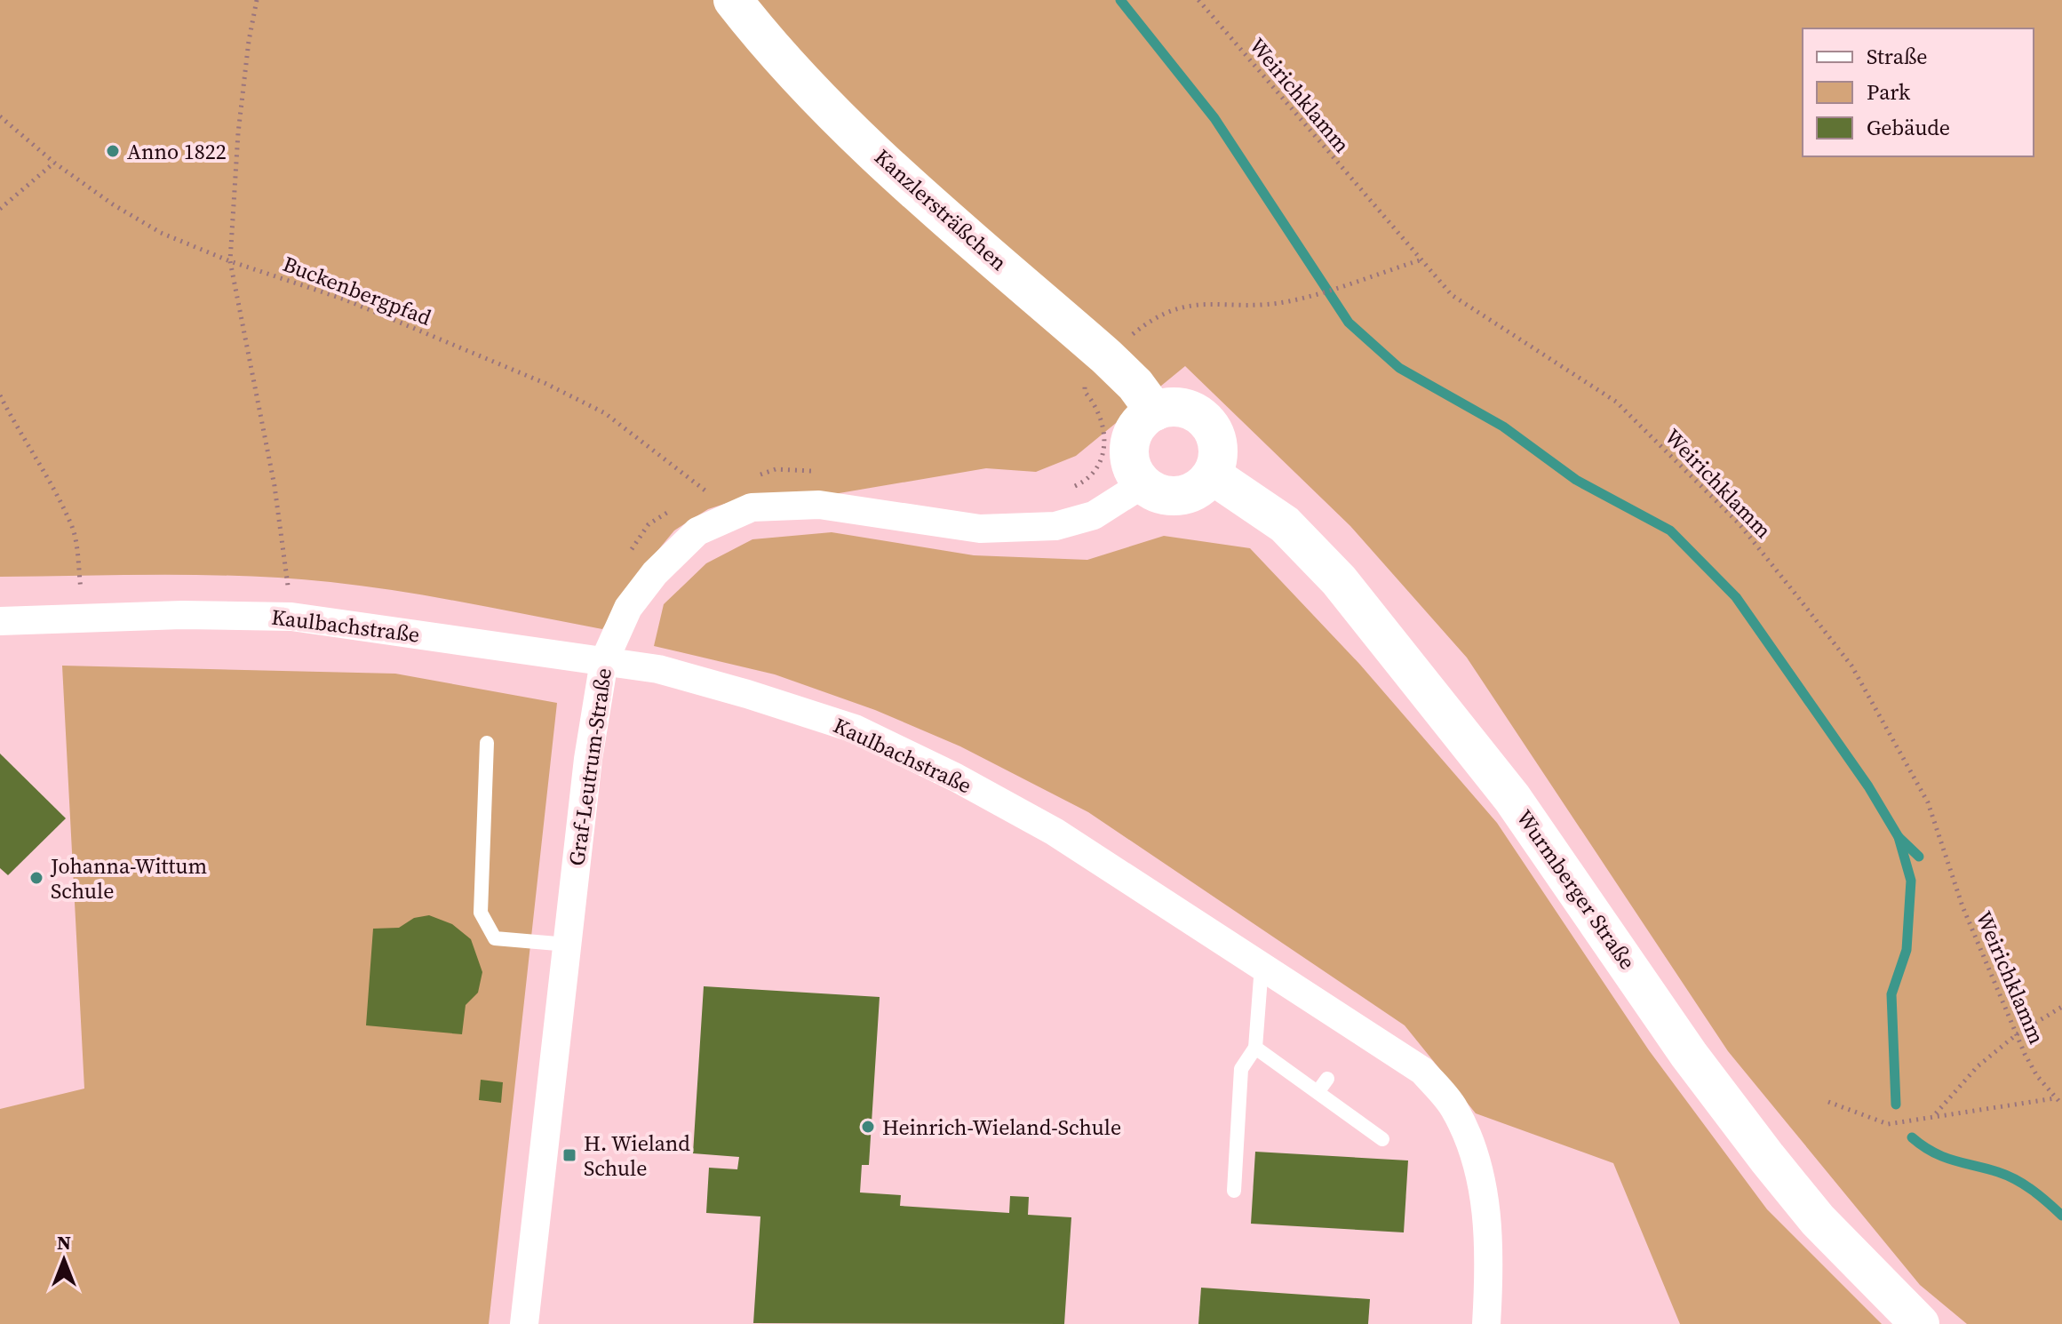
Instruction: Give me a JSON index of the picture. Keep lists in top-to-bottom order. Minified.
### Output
{"streets":{"main road":["Kanzlersträßchen","Wurmberger Straße"],"street":["Kaulbachstraße","Graf-Leutrum-Straße"],"path":["Weirichklamm","Buckenbergpfad"]},"crossings":[["Kanzlersträßchen","Graf-Leutrum-Straße"],["Kanzlersträßchen","Wurmberger Straße"],["Kaulbachstraße","Graf-Leutrum-Straße"],["Graf-Leutrum-Straße","Wurmberger Straße"]],"places":{"other":["Anno 1822","Johanna-Wittum Schule","Heinrich-Wieland-Schule"],"transit":["H. Wieland Schule"]},"legend":["Straße","Park","Gebäude"],"north":"top"}
